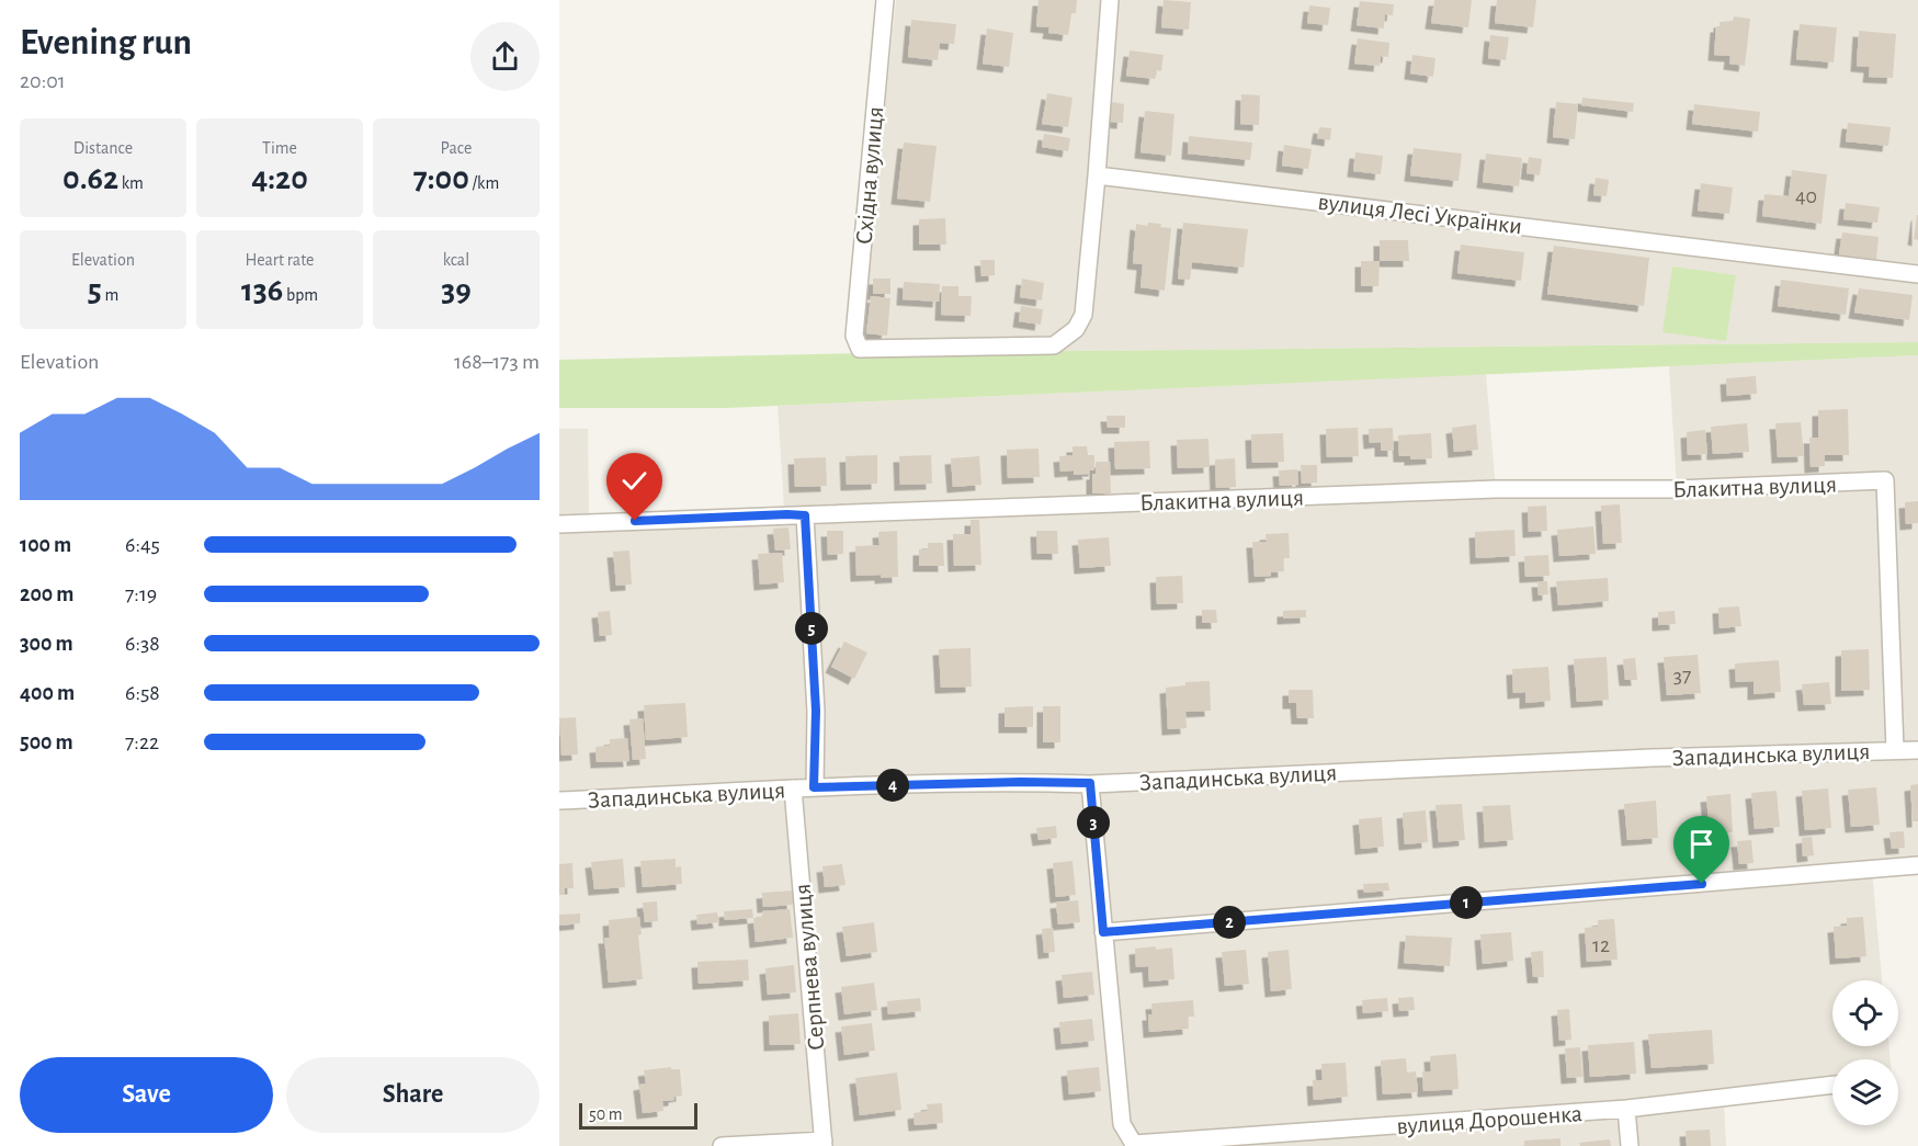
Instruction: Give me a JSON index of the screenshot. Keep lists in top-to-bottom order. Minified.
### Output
{"streets":{"street":["Східна вулиця","вулиця Лесі Українки","Блакитна вулиця","Западинська вулиця","Серпнева вулиця","вулиця Дорошенка"]},"crossings":[["Східна вулиця","вулиця Лесі Українки"],["Блакитна вулиця","Западинська вулиця"],["Западинська вулиця","Серпнева вулиця"]],"house_numbers":["40","37","12"],"scale_bar":"50 m","page":{"heading":["Evening run","20:01"],"stats":[["Distance","0.62 km"],["Time","4:20"],["Pace","7:00 /km"],["Elevation","5 m"],["Heart rate","136 bpm"],["kcal","39"]],"chart":["Elevation","168–173 m"],"list":[{"name":"100 m","note":"6:45"},{"name":"200 m","note":"7:19"},{"name":"300 m","note":"6:38"},{"name":"400 m","note":"6:58"},{"name":"500 m","note":"7:22"}],"pins":["5","4","3","1","2"],"buttons":["Save","Share"],"scale":"50 m"}}
